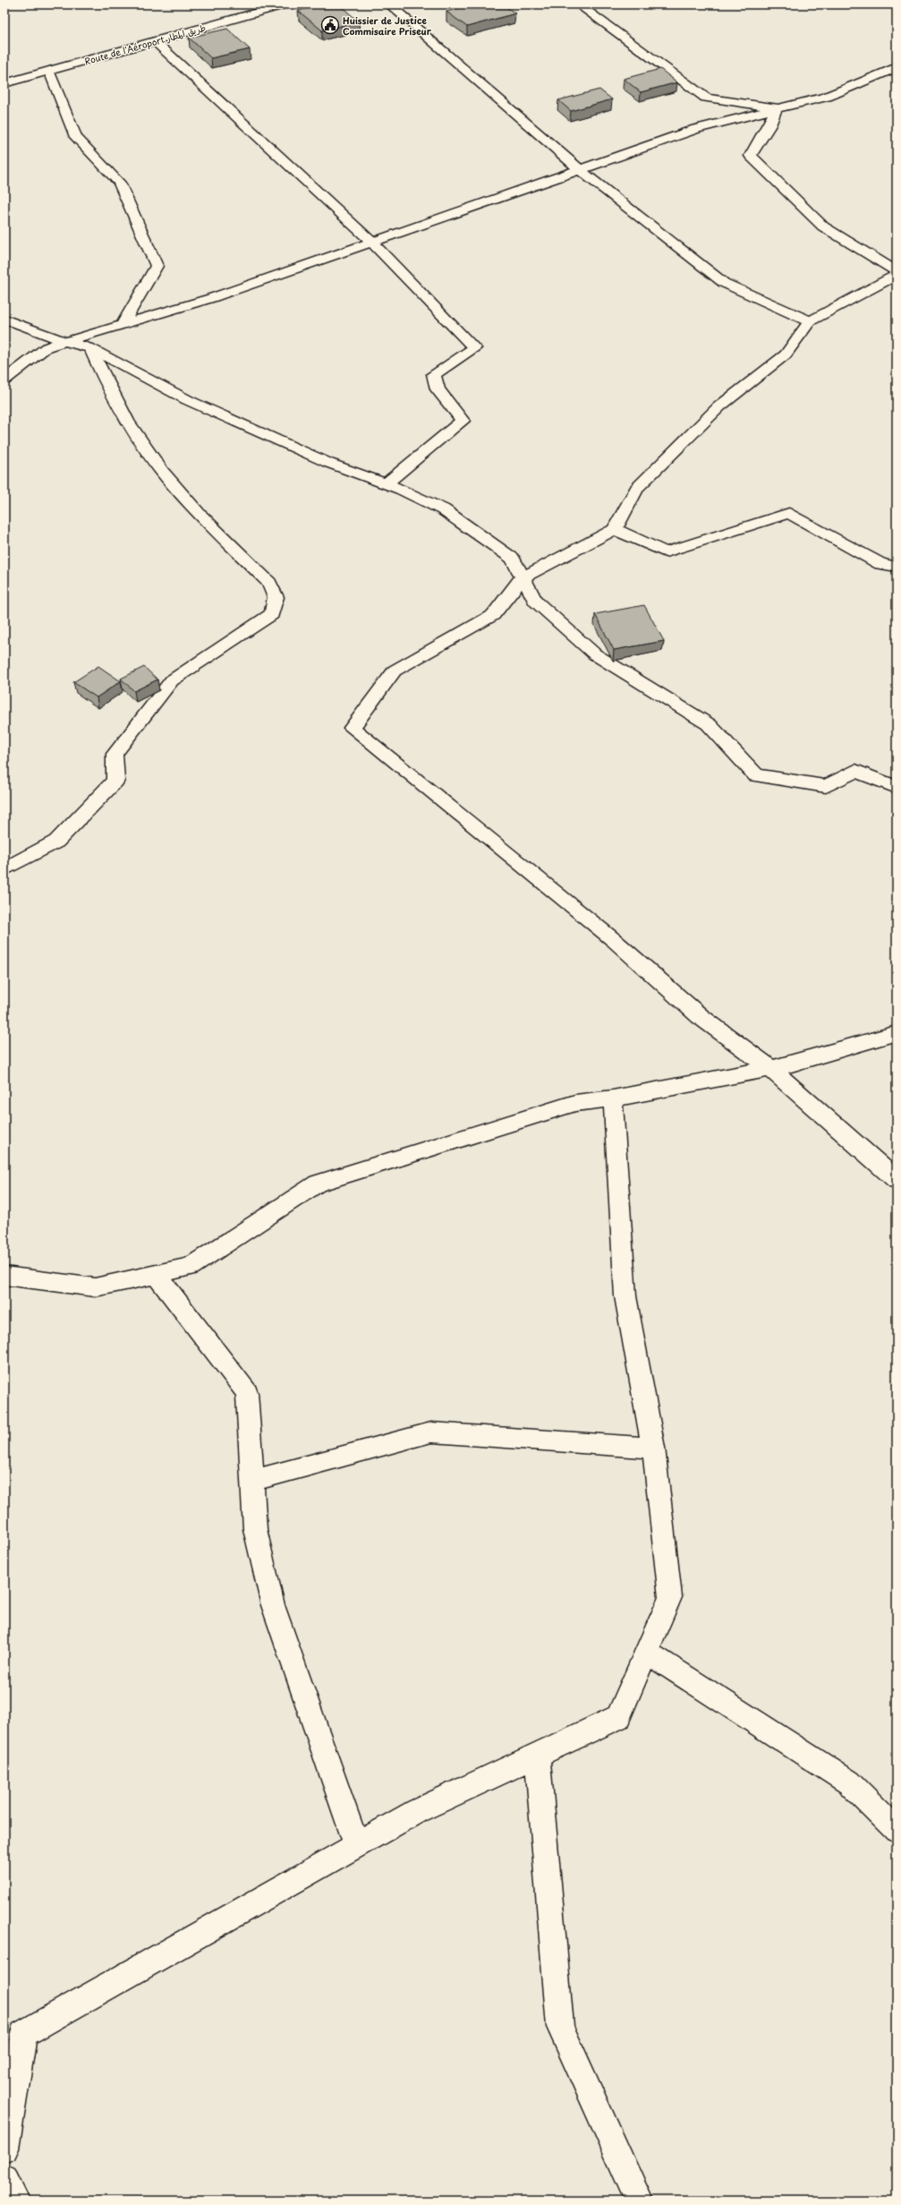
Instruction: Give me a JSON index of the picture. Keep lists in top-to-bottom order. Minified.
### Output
{"streets":{"street":["Route de l'Aéroport طريق المطار"]},"places":{"public building":["Huissier de Justice Commisaire Priseur"]}}
